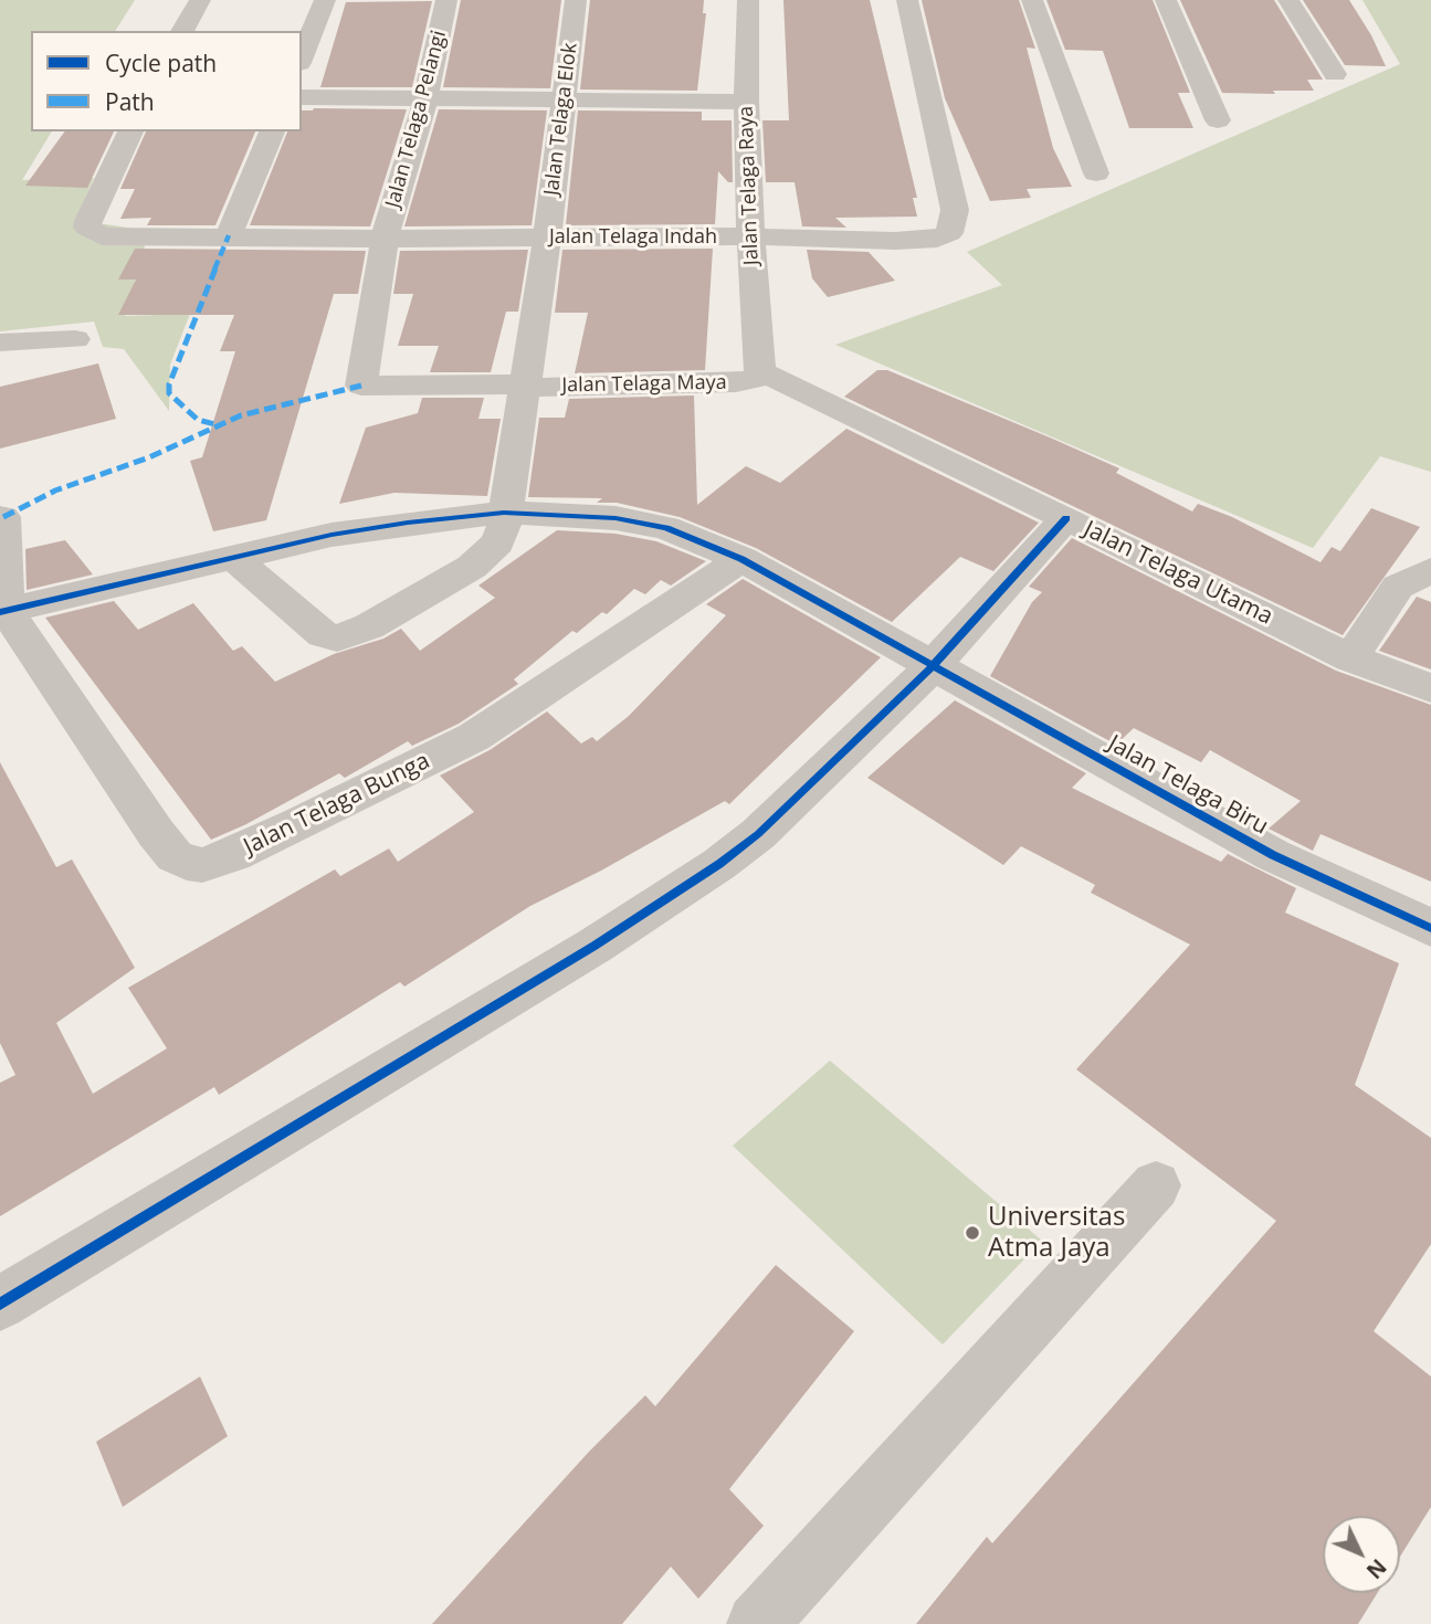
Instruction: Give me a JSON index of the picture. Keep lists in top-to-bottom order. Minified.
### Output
{"streets":{"street":["Jalan Telaga Pelangi","Jalan Telaga Elok","Jalan Telaga Raya","Jalan Telaga Indah","Jalan Telaga Maya","Jalan Telaga Utama","Jalan Telaga Biru","Jalan Telaga Bunga"]},"crossings":[["Jalan Telaga Pelangi","Jalan Telaga Elok"],["Jalan Telaga Pelangi","Jalan Telaga Indah"],["Jalan Telaga Pelangi","Jalan Telaga Maya"],["Jalan Telaga Elok","Jalan Telaga Indah"],["Jalan Telaga Elok","Jalan Telaga Maya"],["Jalan Telaga Elok","Jalan Telaga Biru"],["Jalan Telaga Raya","Jalan Telaga Indah"],["Jalan Telaga Raya","Jalan Telaga Maya"],["Jalan Telaga Raya","Jalan Telaga Utama"],["Jalan Telaga Maya","Jalan Telaga Utama"],["Jalan Telaga Biru","Jalan Telaga Bunga"]],"places":["Universitas Atma Jaya"],"legend":["Cycle path","Path"],"north":"bottom right"}
